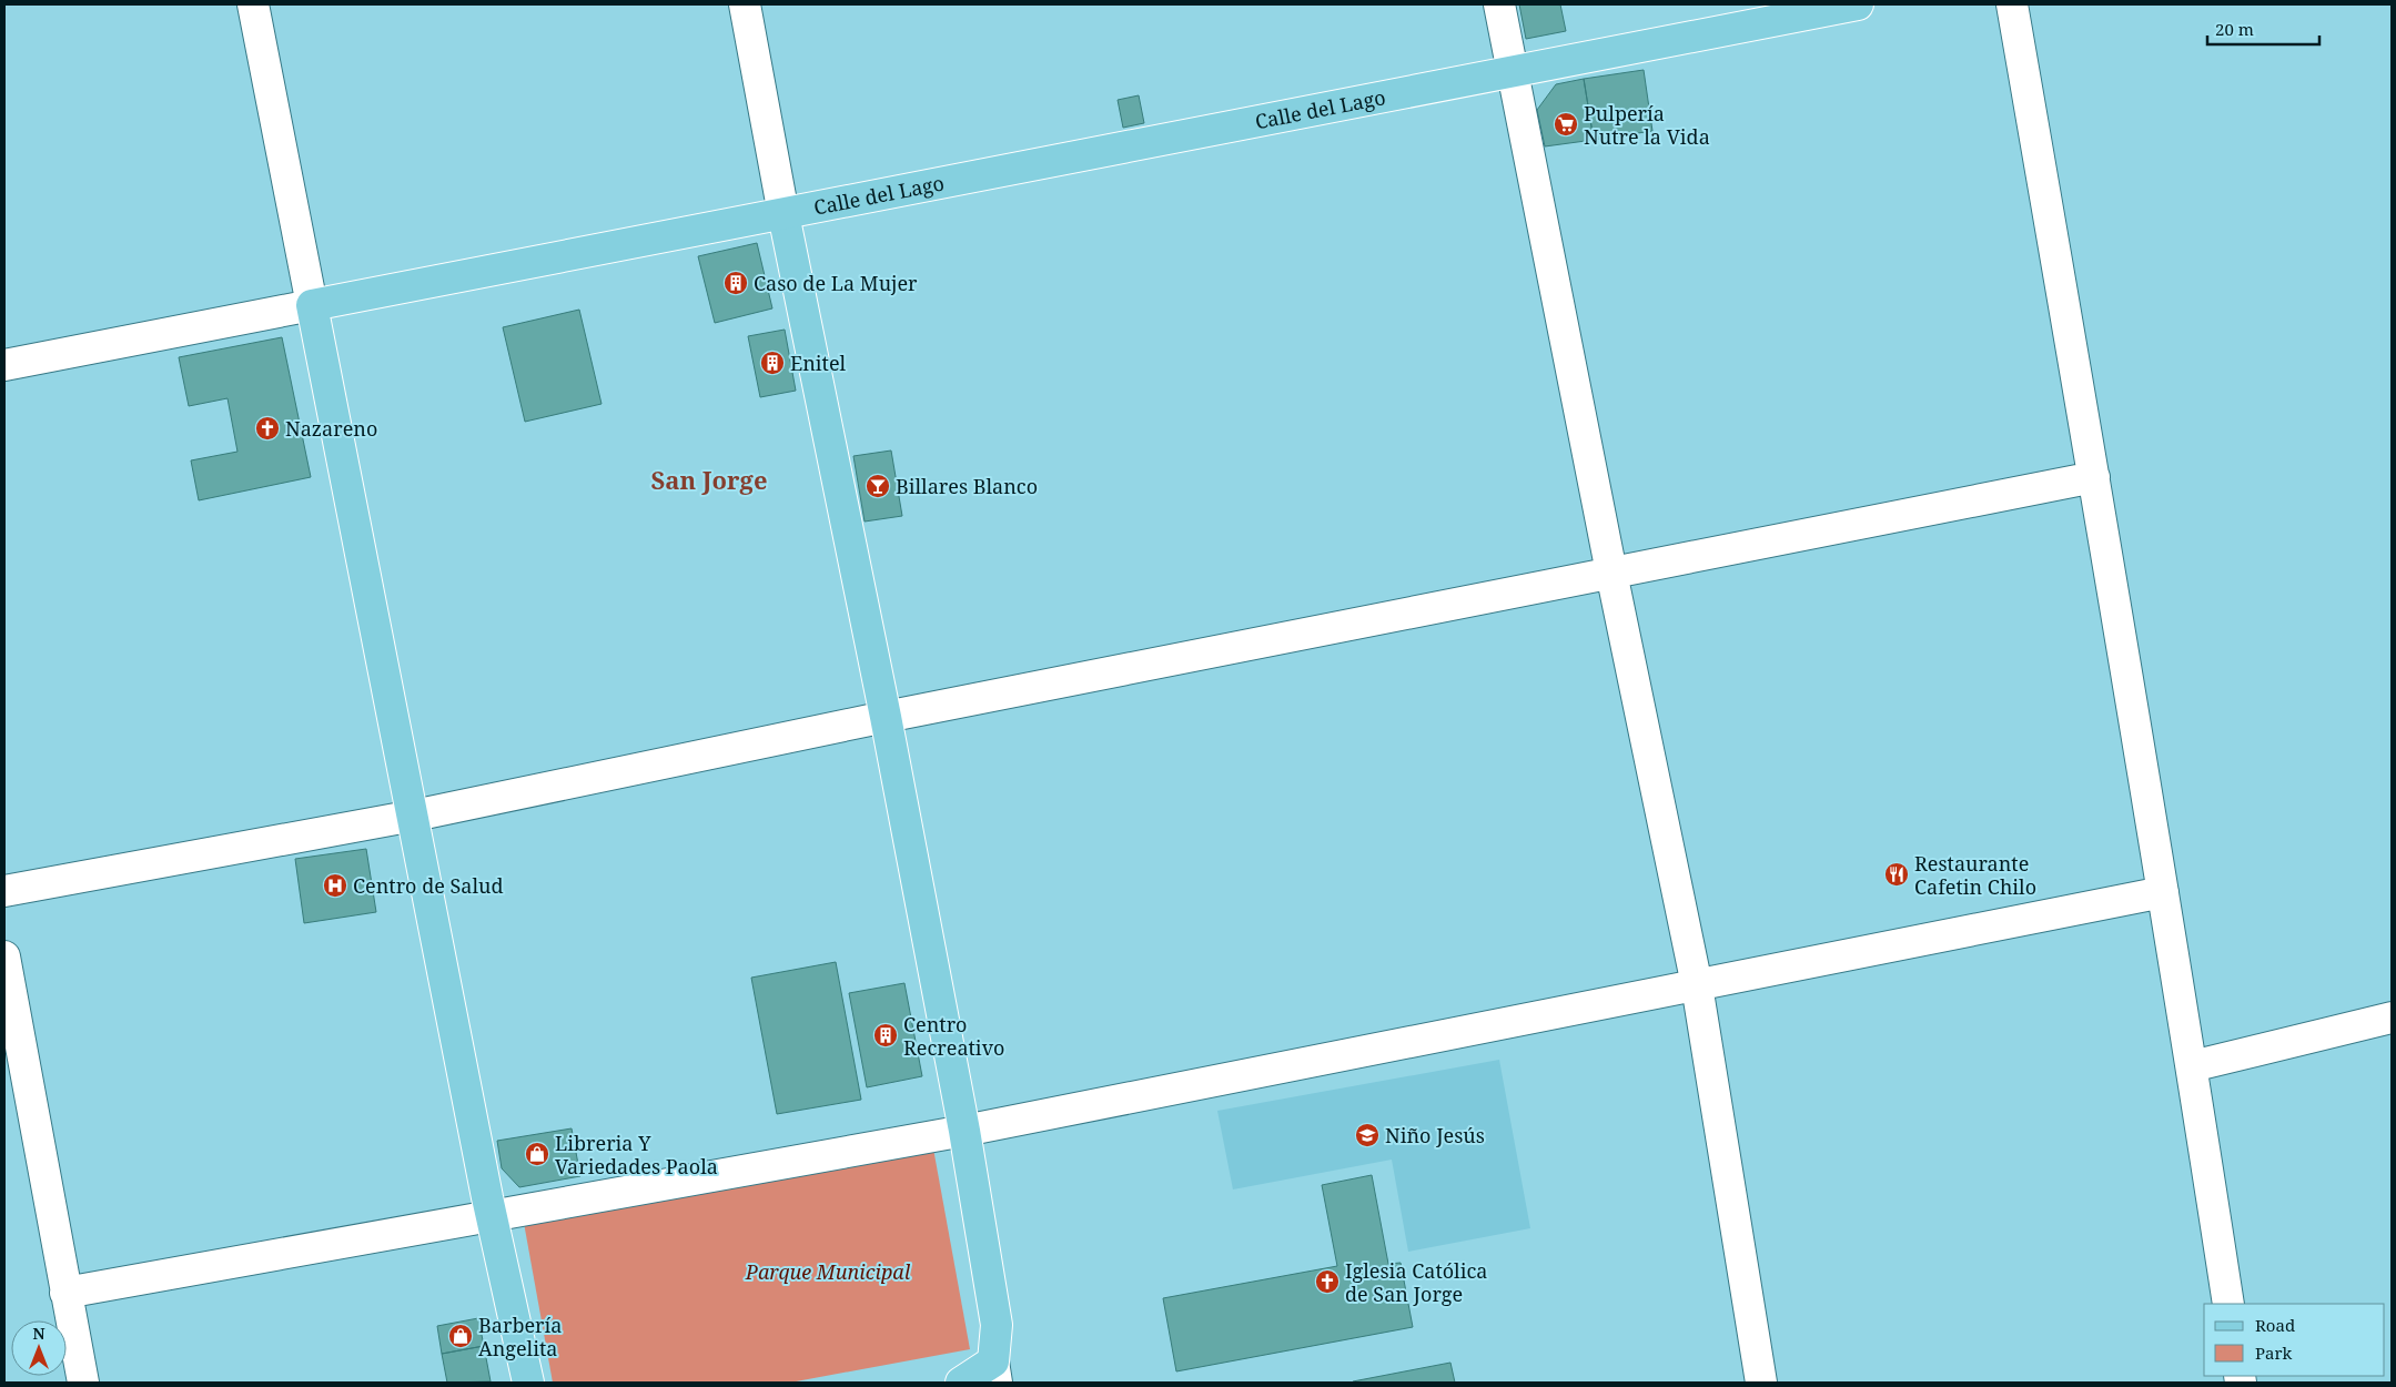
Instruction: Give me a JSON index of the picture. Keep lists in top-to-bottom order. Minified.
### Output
{"streets":{"main road":["Calle del Lago"]},"districts":["San Jorge"],"parks":["Parque Municipal"],"places":{"supermarket":["Pulpería Nutre la Vida"],"building":["Caso de La Mujer","Enitel","Centro Recreativo"],"church":["Nazareno","Iglesia Católica de San Jorge"],"bar":["Billares Blanco"],"restaurant":["Restaurante Cafetin Chilo"],"hospital":["Centro de Salud"],"school or university":["Niño Jesús"],"shop":["Libreria Y Variedades Paola","Barbería Angelita"]},"legend":["Road","Park"],"scale_bar":"20 m","north":"top"}
